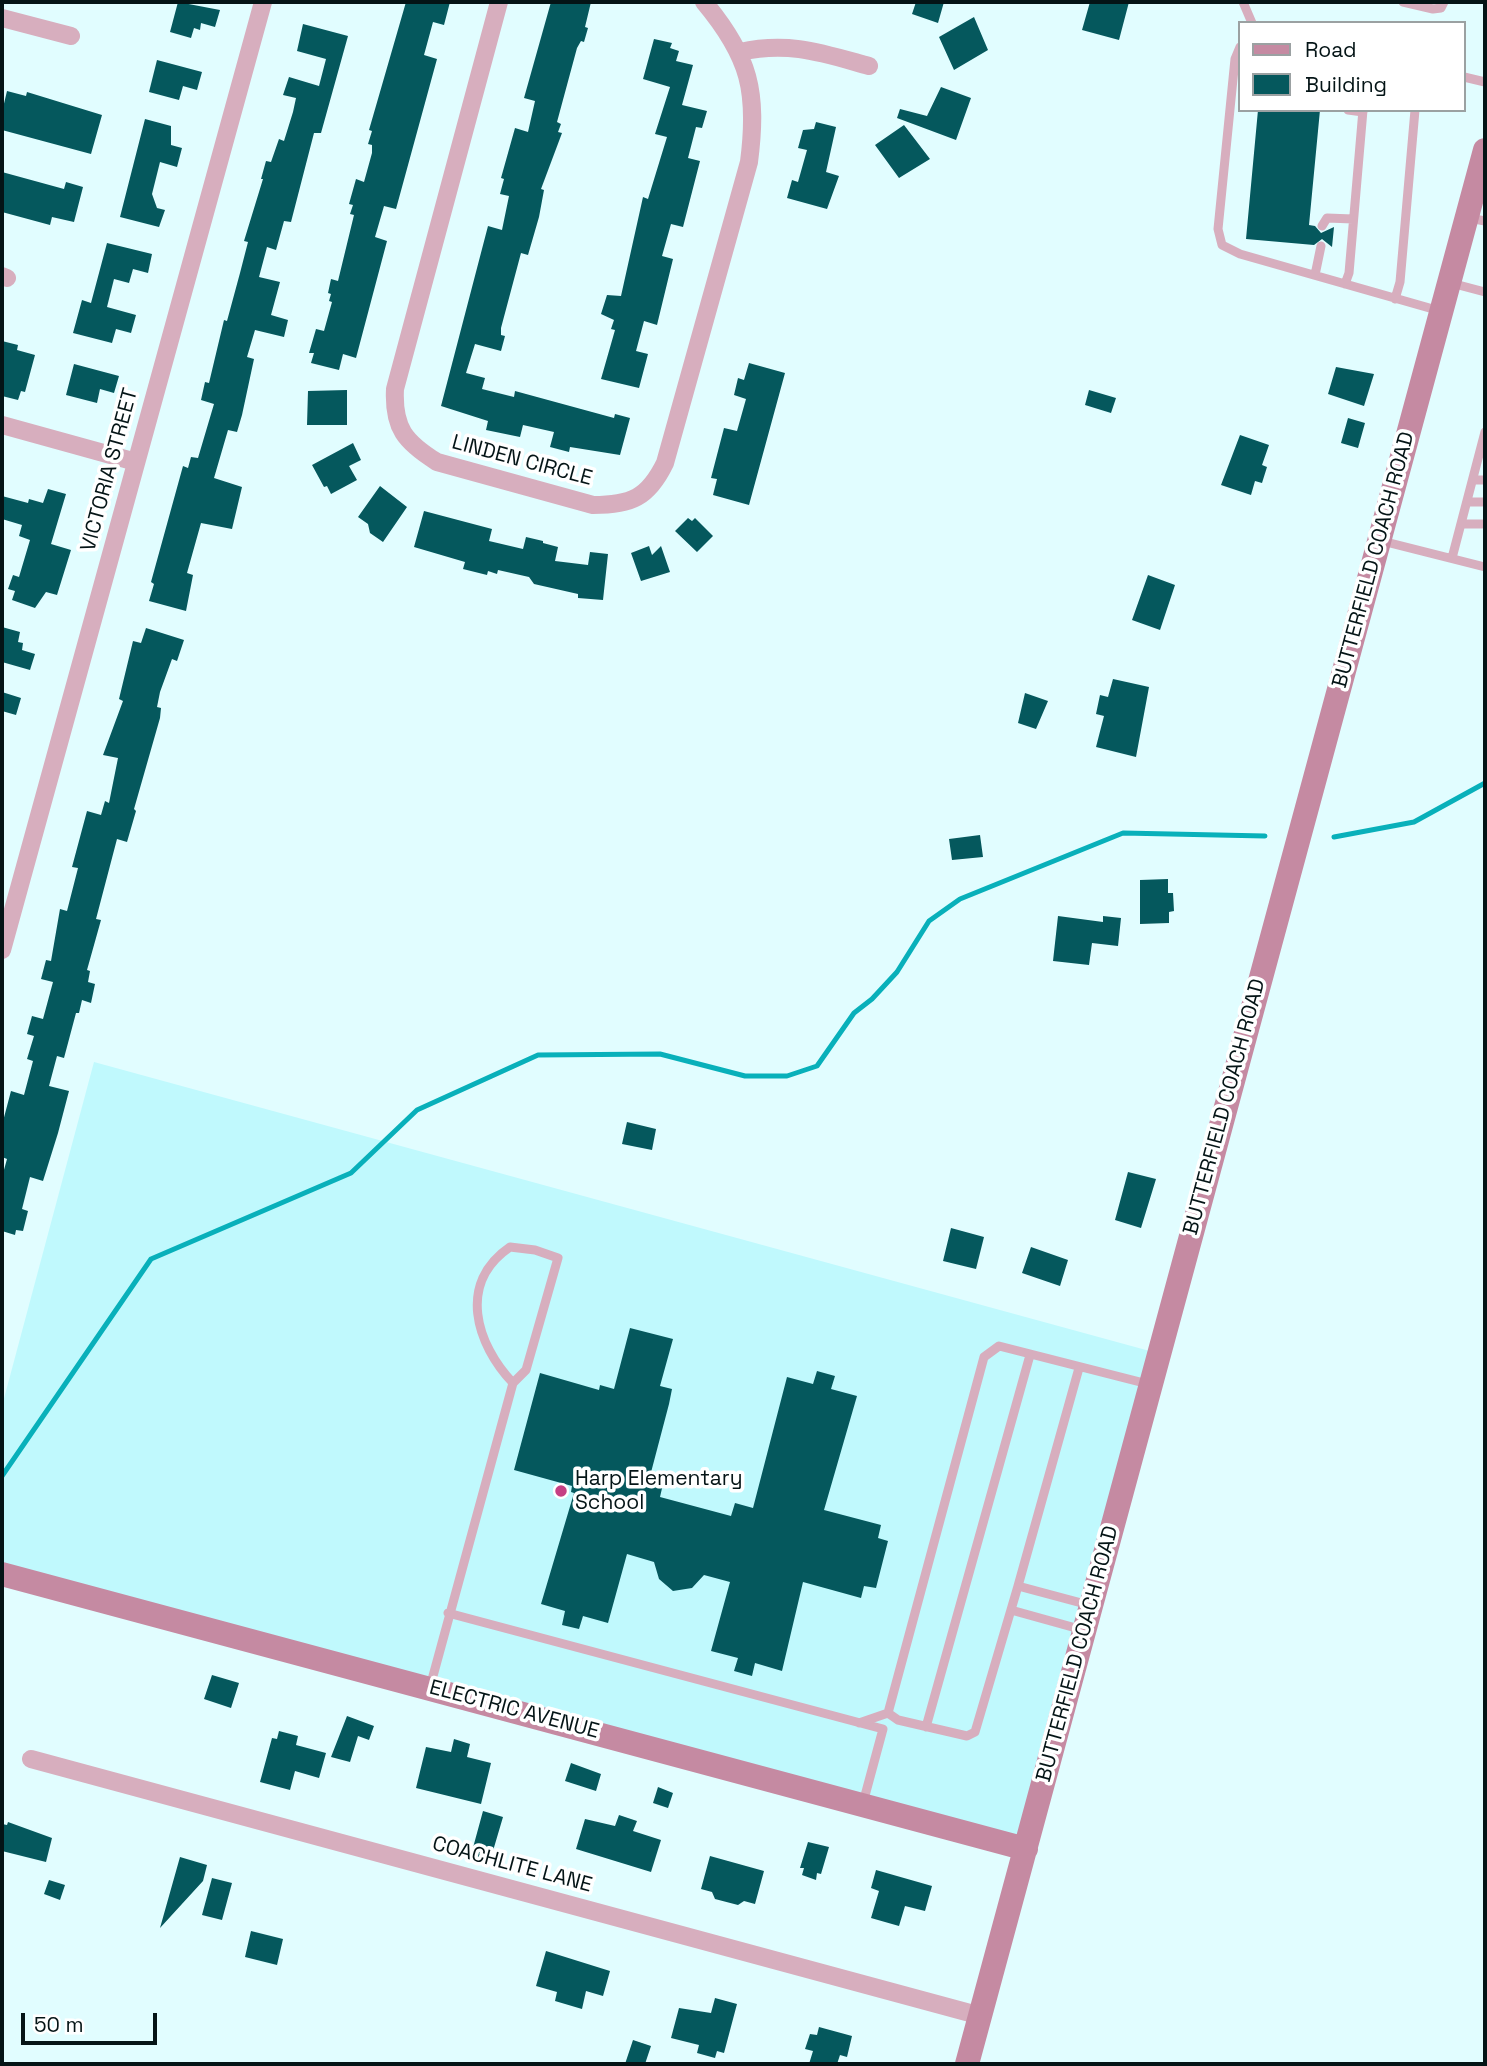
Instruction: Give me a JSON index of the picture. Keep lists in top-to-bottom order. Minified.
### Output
{"streets":{"main road":["BUTTERFIELD COACH ROAD","ELECTRIC AVENUE"],"street":["LINDEN CIRCLE","VICTORIA STREET","COACHLITE LANE"]},"crossings":[["BUTTERFIELD COACH ROAD","ELECTRIC AVENUE"],["BUTTERFIELD COACH ROAD","COACHLITE LANE"]],"places":["Harp Elementary School"],"legend":["Road","Building"],"scale_bar":"50 m"}
